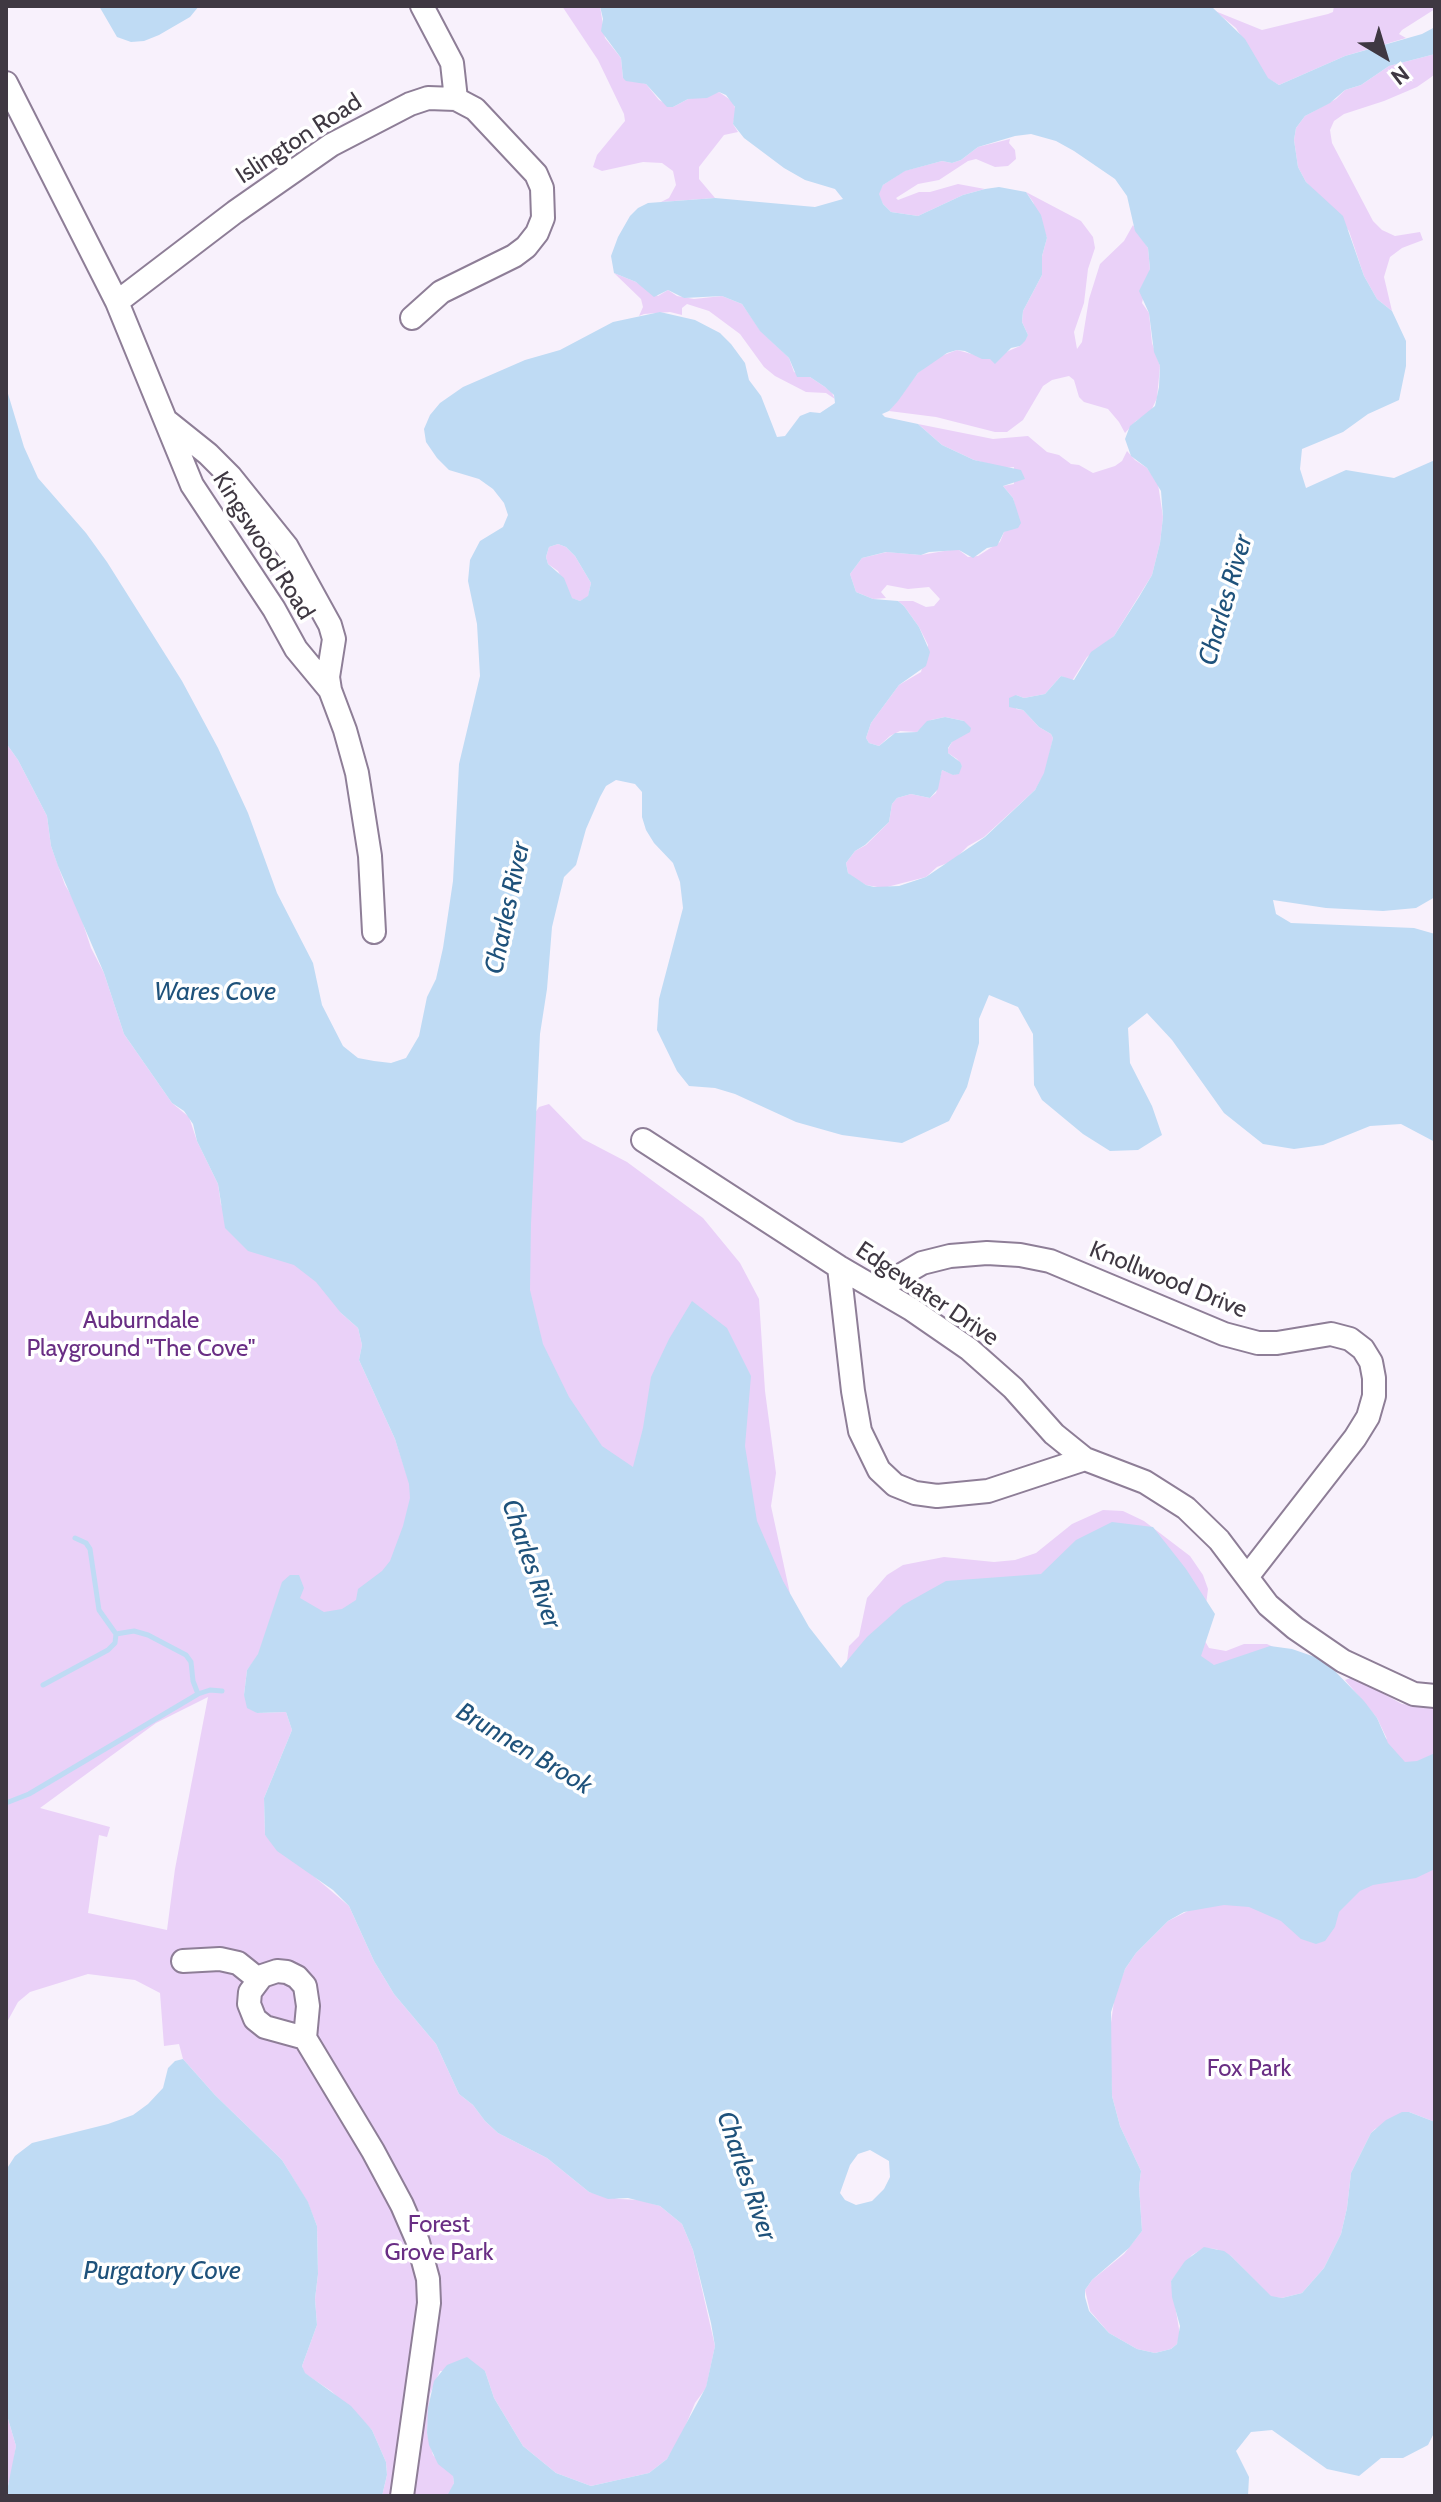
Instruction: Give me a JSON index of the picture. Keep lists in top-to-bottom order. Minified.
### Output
{"streets":{"street":["Islington Road","Kingswood Road","Knollwood Drive","Edgewater Drive"]},"crossings":[["Islington Road","Kingswood Road"],["Knollwood Drive","Edgewater Drive"]],"water":["Charles River","Wares Cove","Brunnen Brook","Purgatory Cove"],"parks":["Auburndale Playground \"The Cove\"","Fox Park","Forest Grove Park"],"north":"bottom right"}
